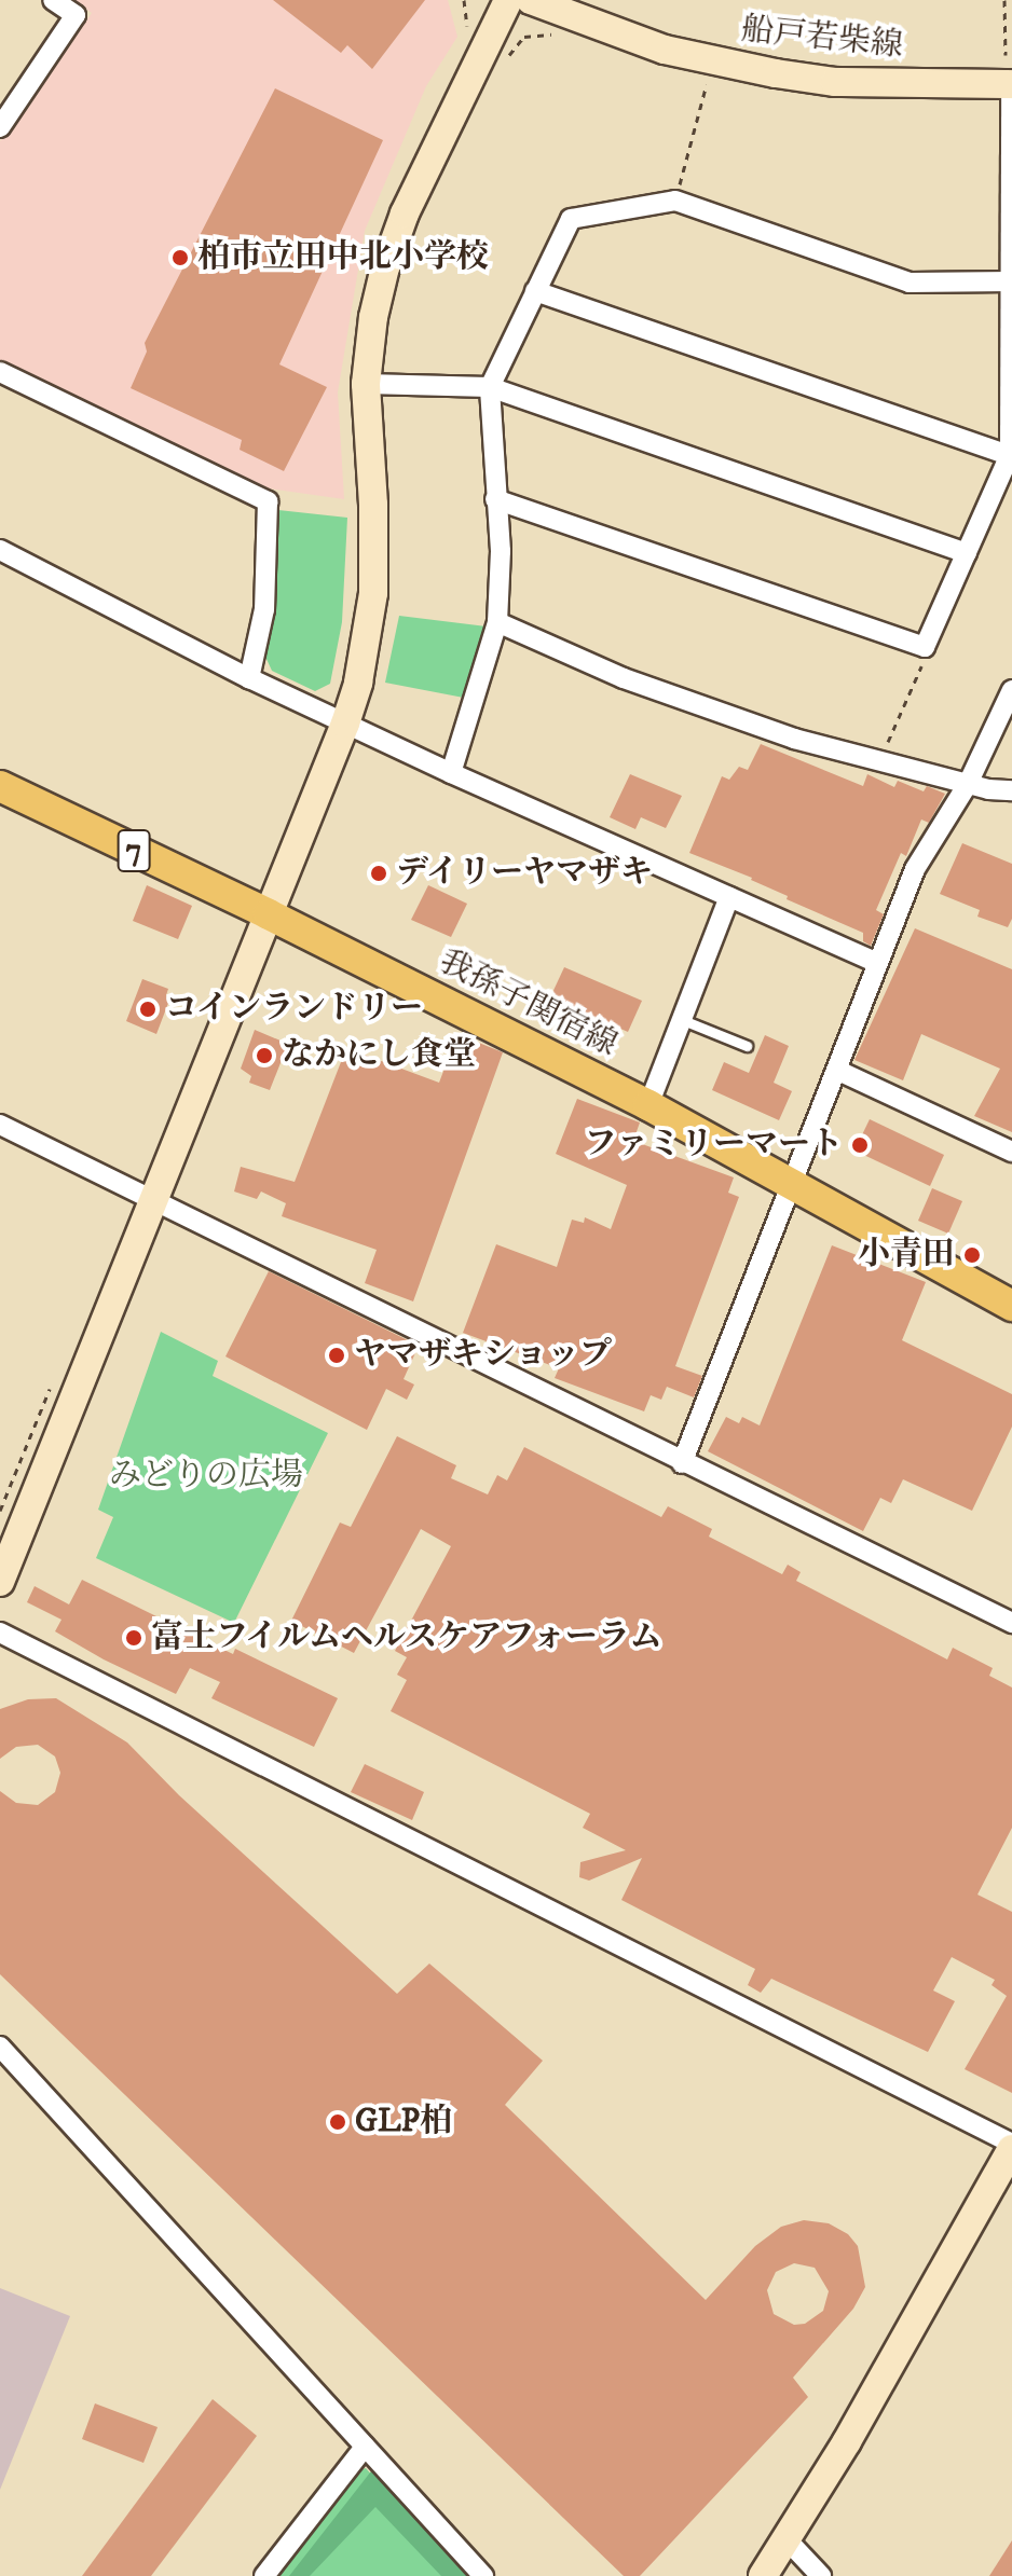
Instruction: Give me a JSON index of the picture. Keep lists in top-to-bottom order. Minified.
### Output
{"streets":{"main road":["7","我孫子関宿線"],"street":["船戸若柴線"]},"parks":["みどりの広場"],"places":["柏市立田中北小学校","デイリーヤマザキ","コインランドリー","なかにし食堂","ファミリーマート","小青田","ヤマザキショップ","富士フイルムヘルスケアフォーラム","GLP柏"]}
